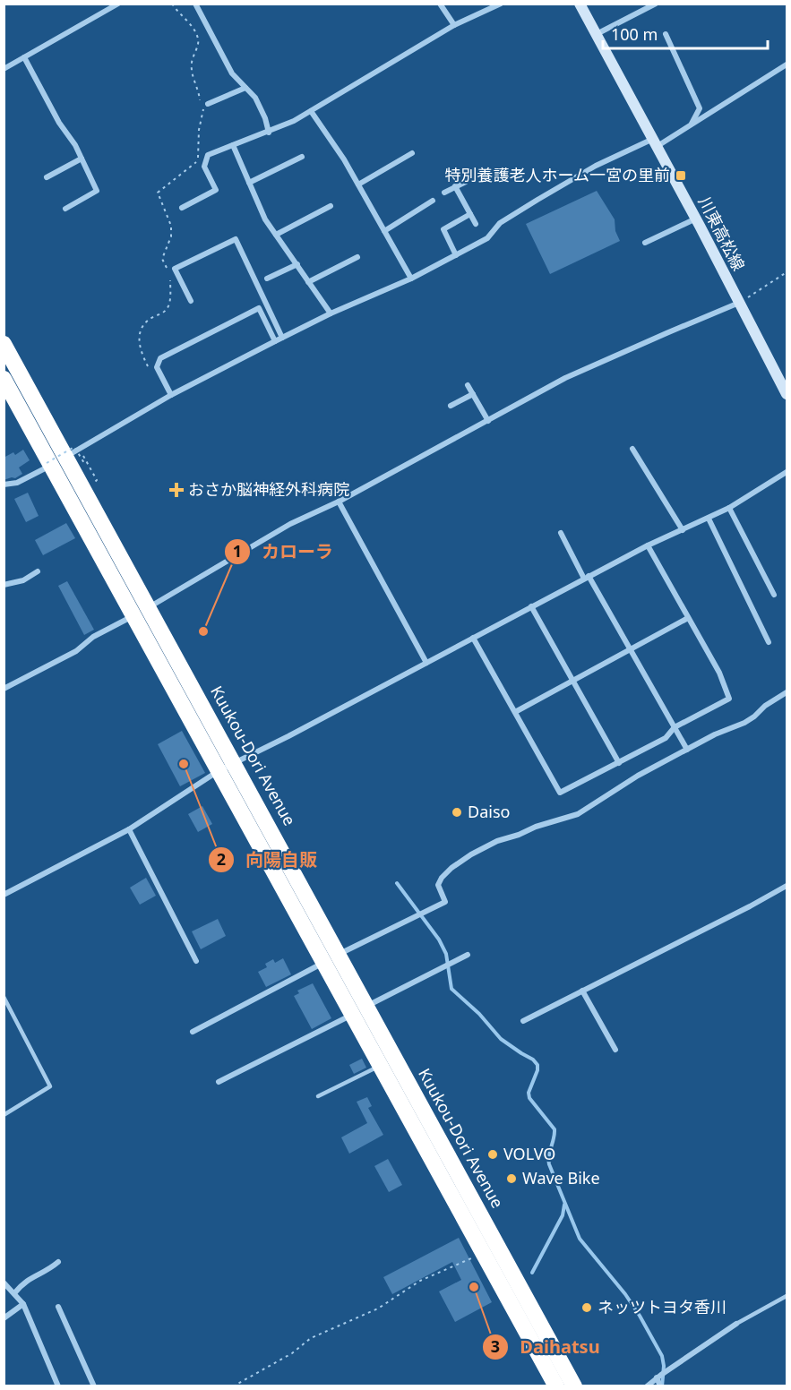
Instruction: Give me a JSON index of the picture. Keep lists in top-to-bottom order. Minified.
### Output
{"streets":{"highway":["Kuukou-Dori Avenue"],"main road":["川東高松線"]},"places":{"transit":["特別養護老人ホーム一宮の里前"],"health":["おさか脳神経外科病院"],"other":["カローラ","向陽自販","Daiso","VOLVO","Wave Bike","Daihatsu","ネッツトヨタ香川"]},"scale_bar":"100 m"}
